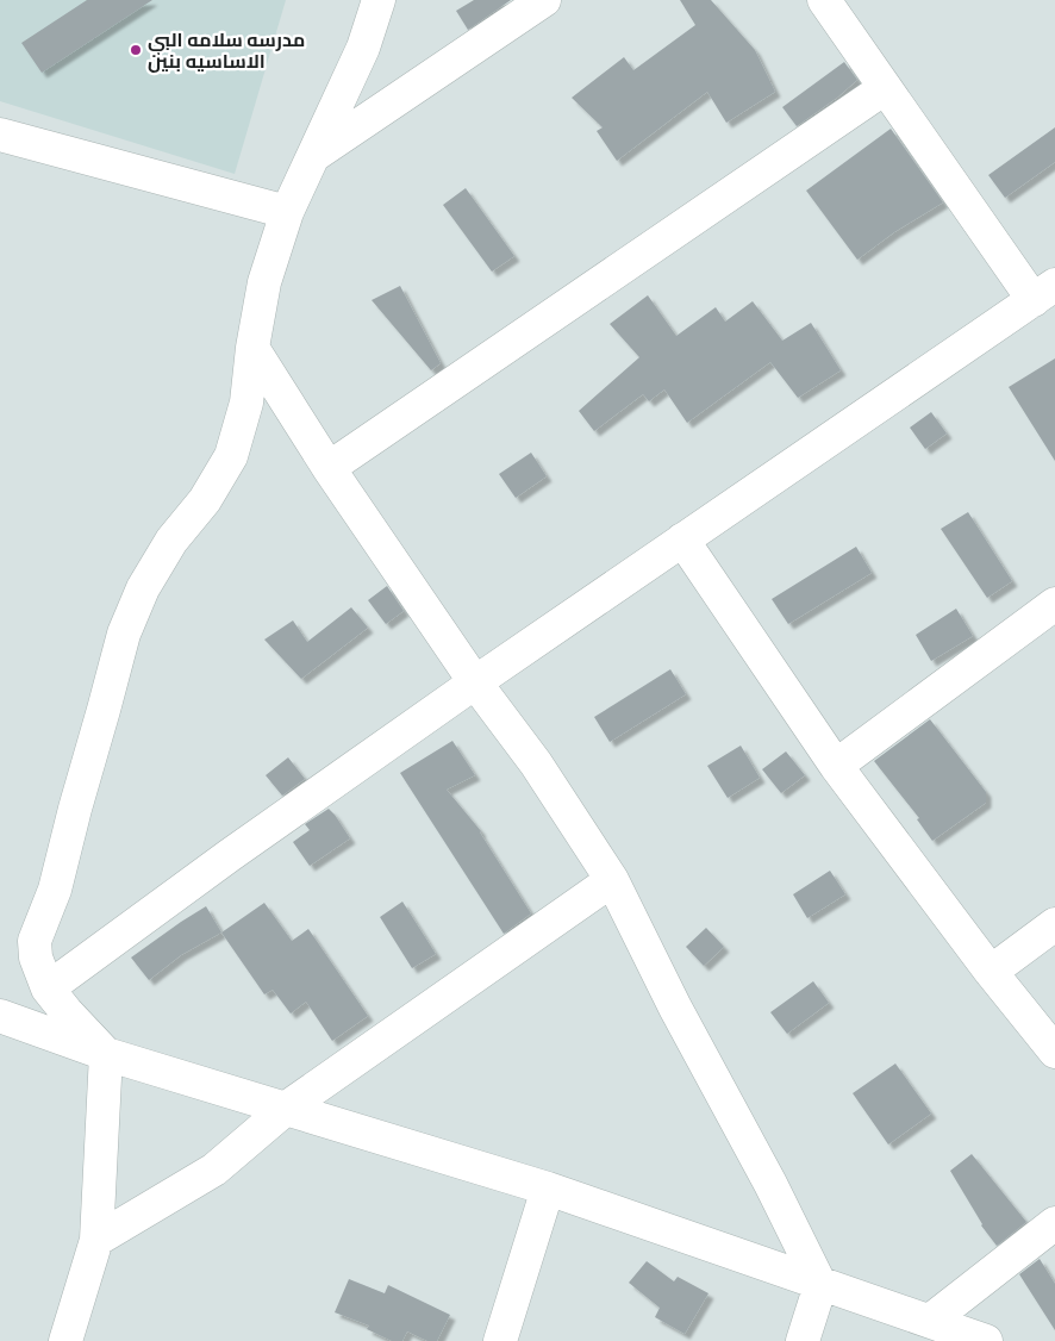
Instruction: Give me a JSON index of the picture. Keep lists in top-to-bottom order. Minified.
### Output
{"places":["مدرسه سلامه البي الاساسيه بنين"]}
